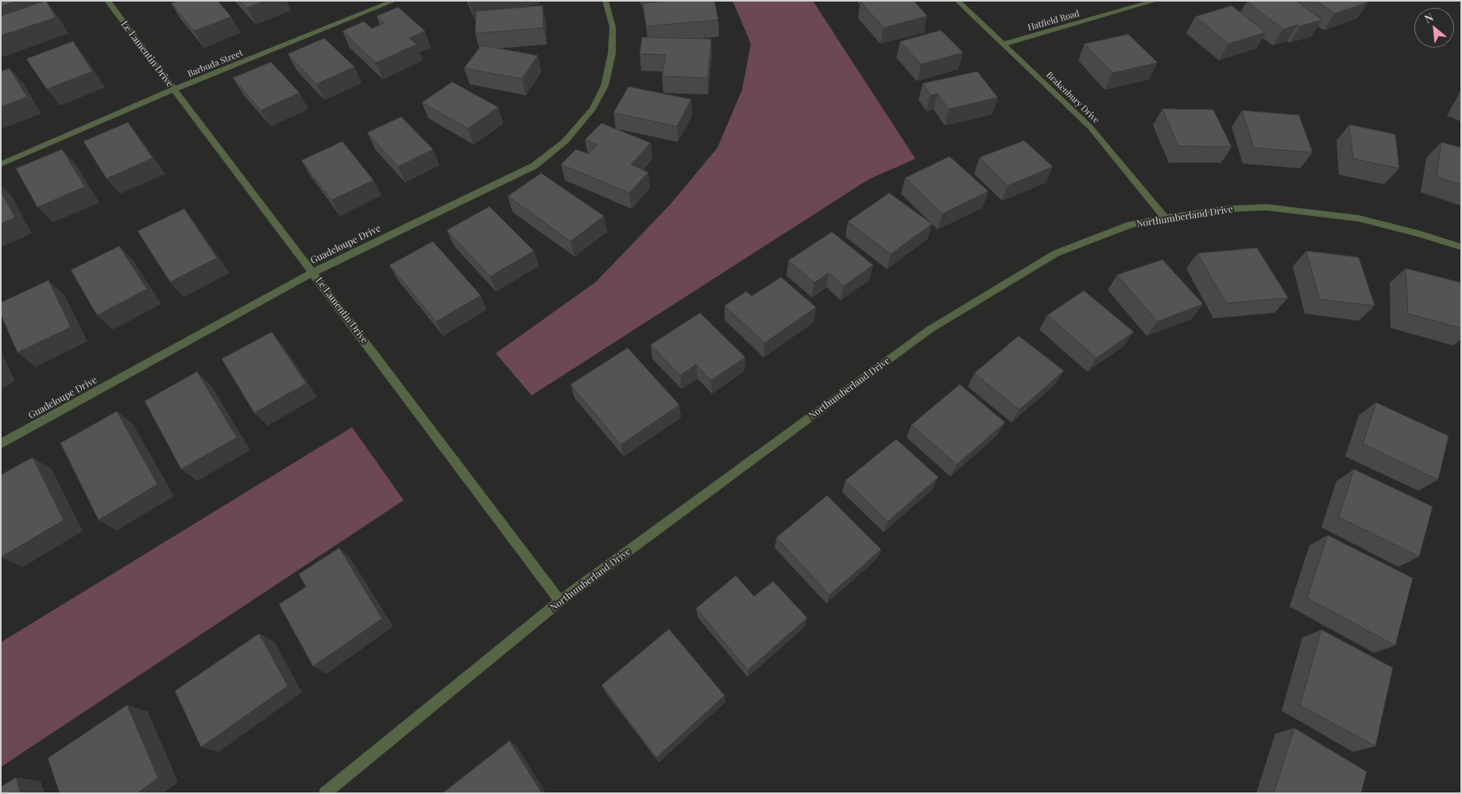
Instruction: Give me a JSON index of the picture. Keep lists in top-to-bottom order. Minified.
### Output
{"streets":{"street":["Hatfield Road","Le Lamentin Drive","Barbuda Street","Brakenbury Drive","Northumberland Drive","Guadeloupe Drive"]},"crossings":[["Hatfield Road","Brakenbury Drive"],["Le Lamentin Drive","Barbuda Street"],["Le Lamentin Drive","Northumberland Drive"],["Le Lamentin Drive","Guadeloupe Drive"],["Brakenbury Drive","Northumberland Drive"]],"north":"top left"}
